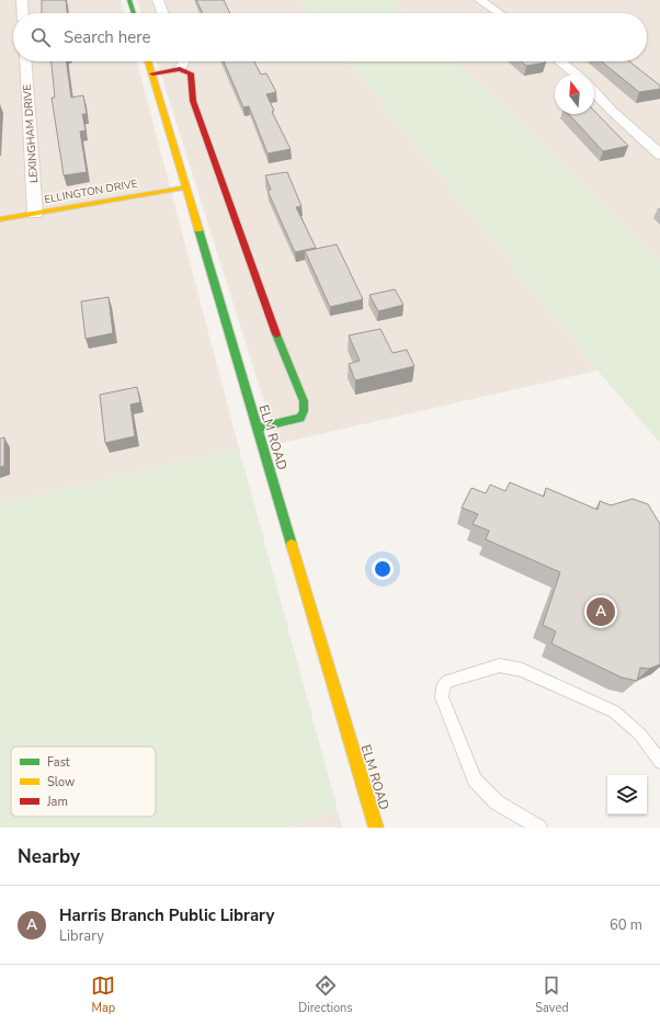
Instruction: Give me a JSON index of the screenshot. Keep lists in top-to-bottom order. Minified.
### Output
{"streets":{"street":["LEXINGHAM DRIVE","ELLINGTON DRIVE","ELM ROAD"]},"crossings":[["LEXINGHAM DRIVE","ELLINGTON DRIVE"],["ELLINGTON DRIVE","ELM ROAD"]],"legend":["Fast","Slow","Jam"],"north":"top","page":{"search":"Search here","pins":"A","heading":"Nearby","list":[{"mark":"A","name":"Harris Branch Public Library","note":"Library","value":"60 m"}],"nav":["Map","Directions","Saved"]}}
